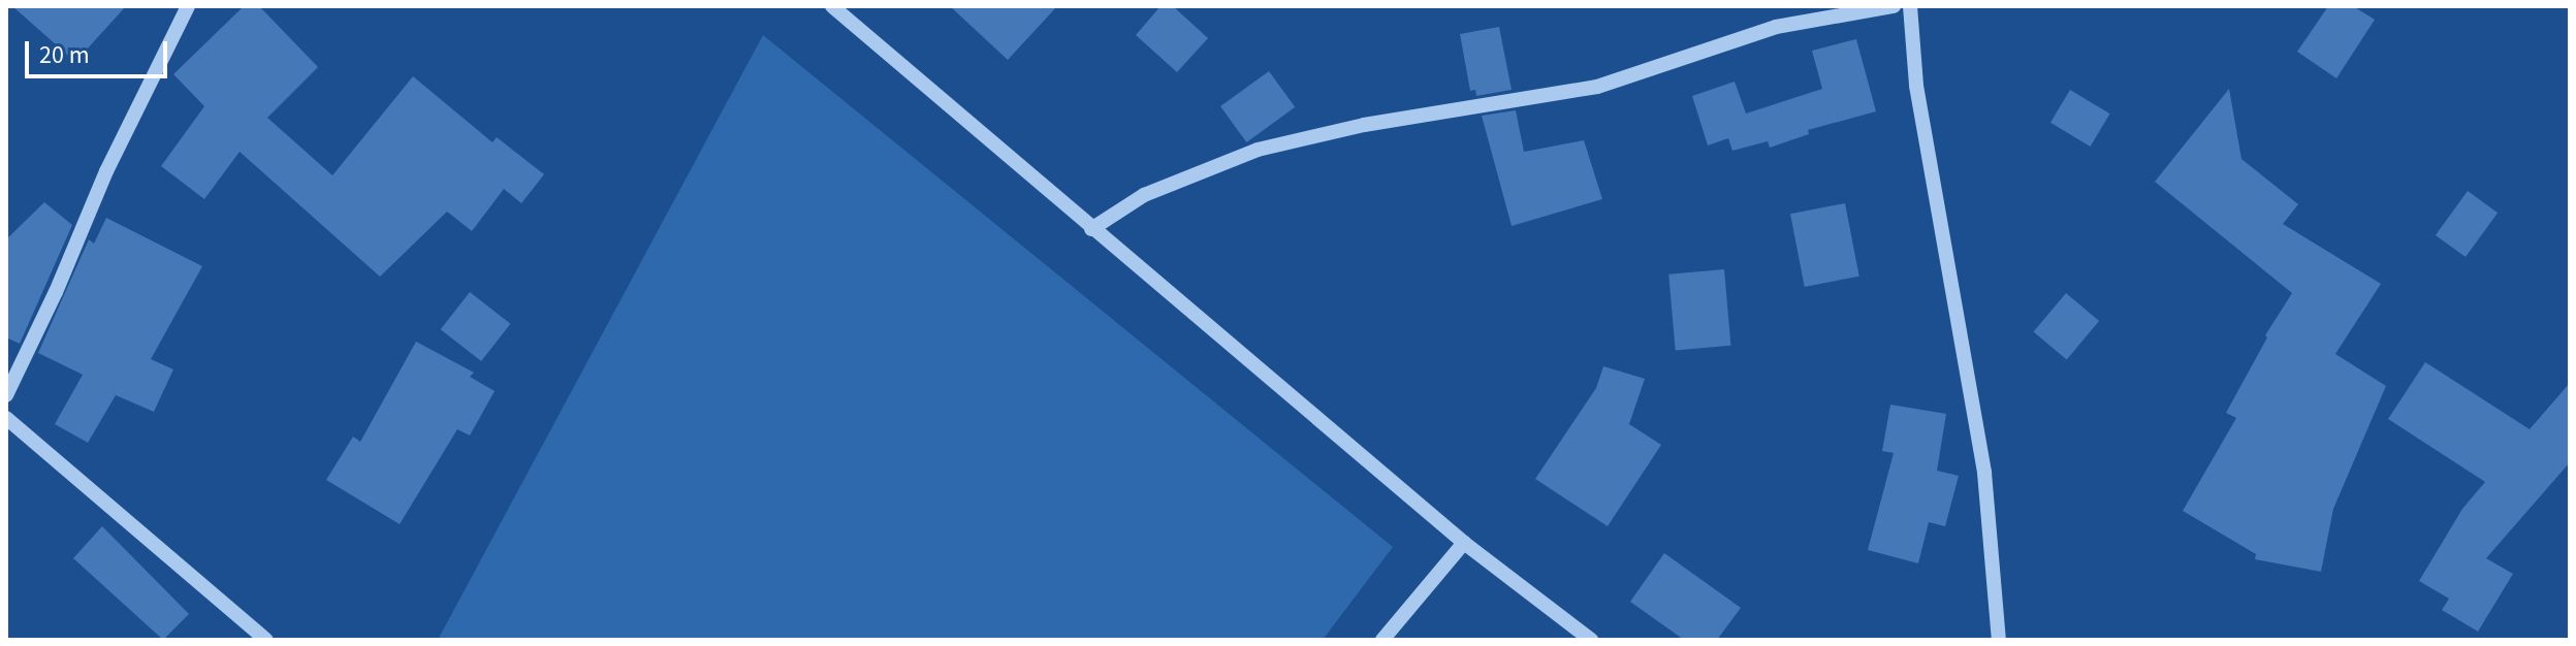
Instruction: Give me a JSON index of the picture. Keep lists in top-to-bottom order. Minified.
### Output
{"scale_bar":"20 m"}
